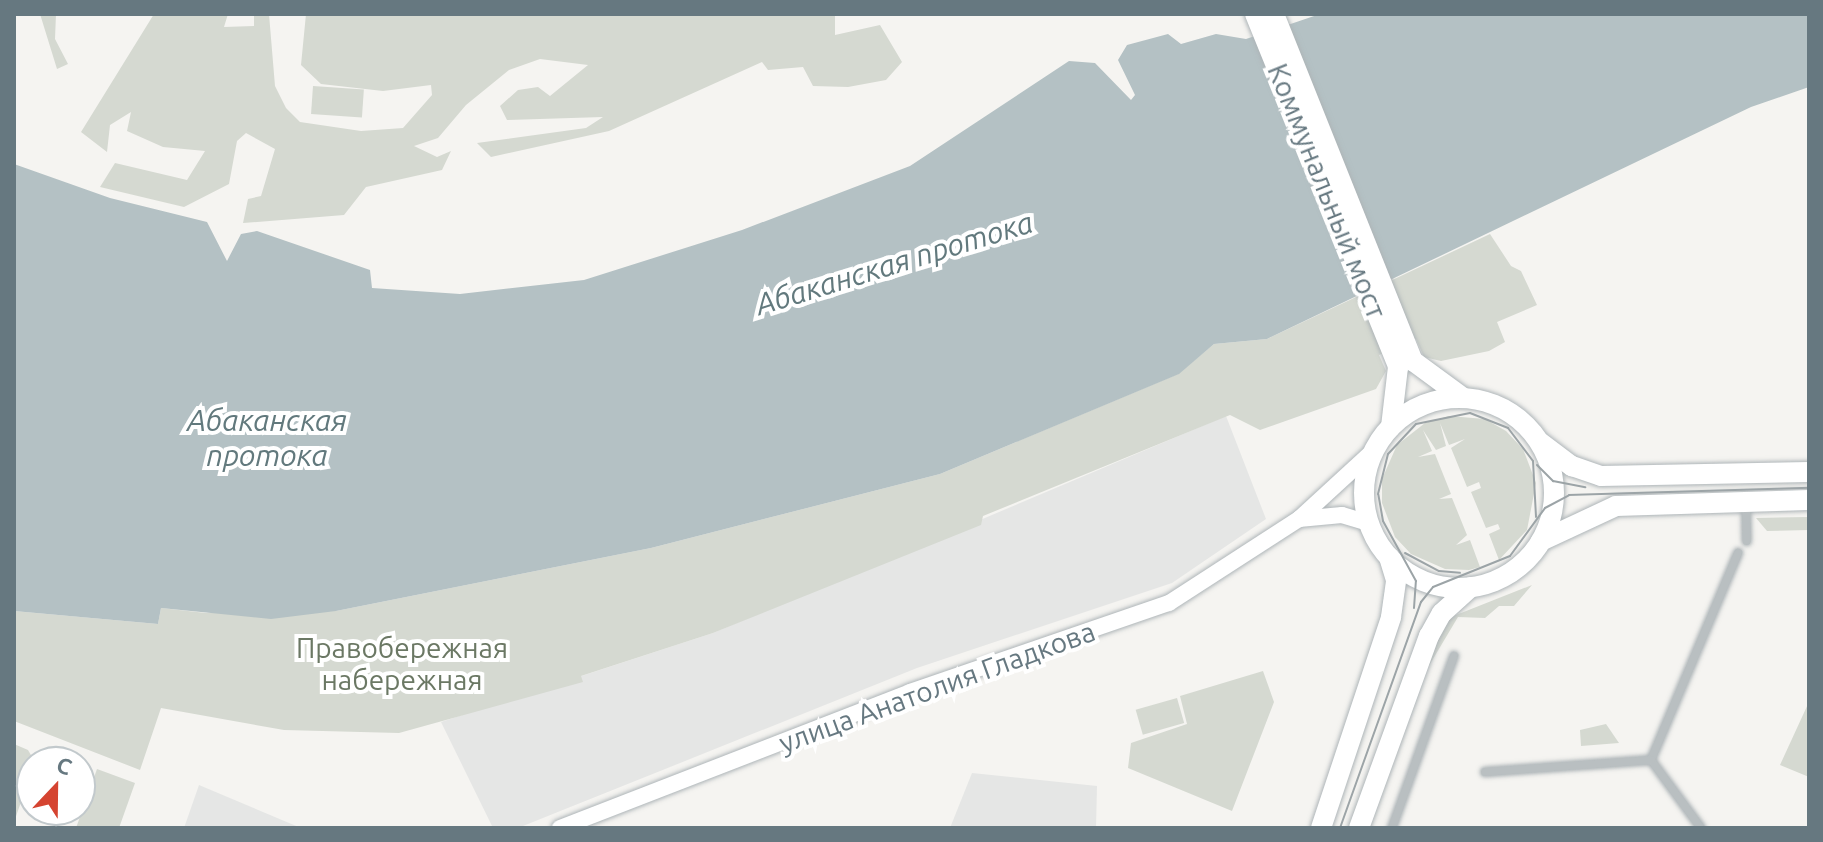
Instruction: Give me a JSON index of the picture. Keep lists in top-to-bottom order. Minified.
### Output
{"streets":{"highway":["Коммунальный мост"],"main road":["улица Анатолия Гладкова"]},"water":["Абаканская протока"],"parks":["Правобережная набережная"],"north":"top"}
